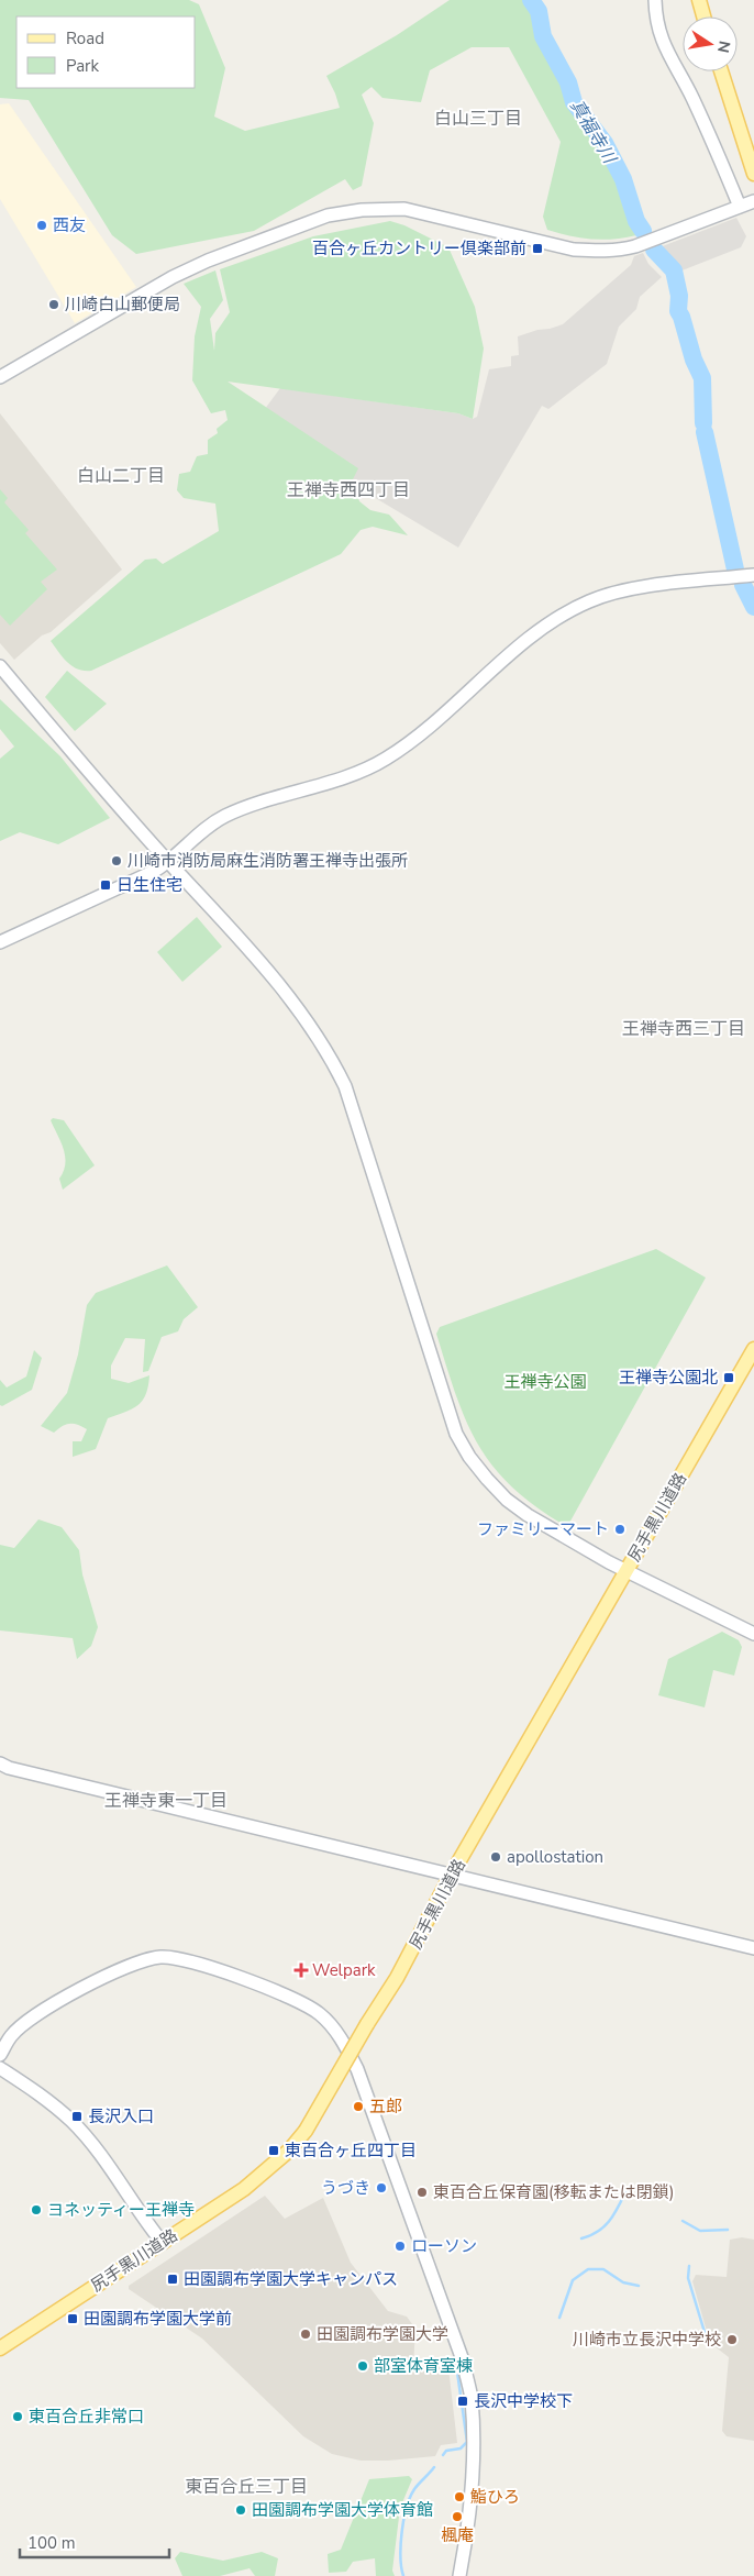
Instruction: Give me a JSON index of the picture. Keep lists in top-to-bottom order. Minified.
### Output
{"streets":{"main road":["尻手黒川道路"]},"districts":["白山三丁目","白山二丁目","王禅寺西四丁目","王禅寺西三丁目","王禅寺東一丁目","東百合丘三丁目"],"water":["真福寺川"],"parks":["王禅寺公園"],"places":{"other":["西友","川崎白山郵便局","川崎市消防局麻生消防署王禅寺出張所","ファミリーマート","apollostation","五郎","うづき","東百合丘保育園(移転または閉鎖)","ヨネッティー王禅寺","ローソン","田園調布学園大学","川崎市立長沢中学校","部室体育室棟","東百合丘非常口","鮨ひろ","田園調布学園大学体育館","楓庵"],"transit":["百合ヶ丘カントリー倶楽部前","日生住宅","王禅寺公園北","長沢入口","東百合ヶ丘四丁目","田園調布学園大学キャンパス","田園調布学園大学前","長沢中学校下"],"health":["Welpark"]},"legend":["Road","Park"],"scale_bar":"100 m","north":"right"}
